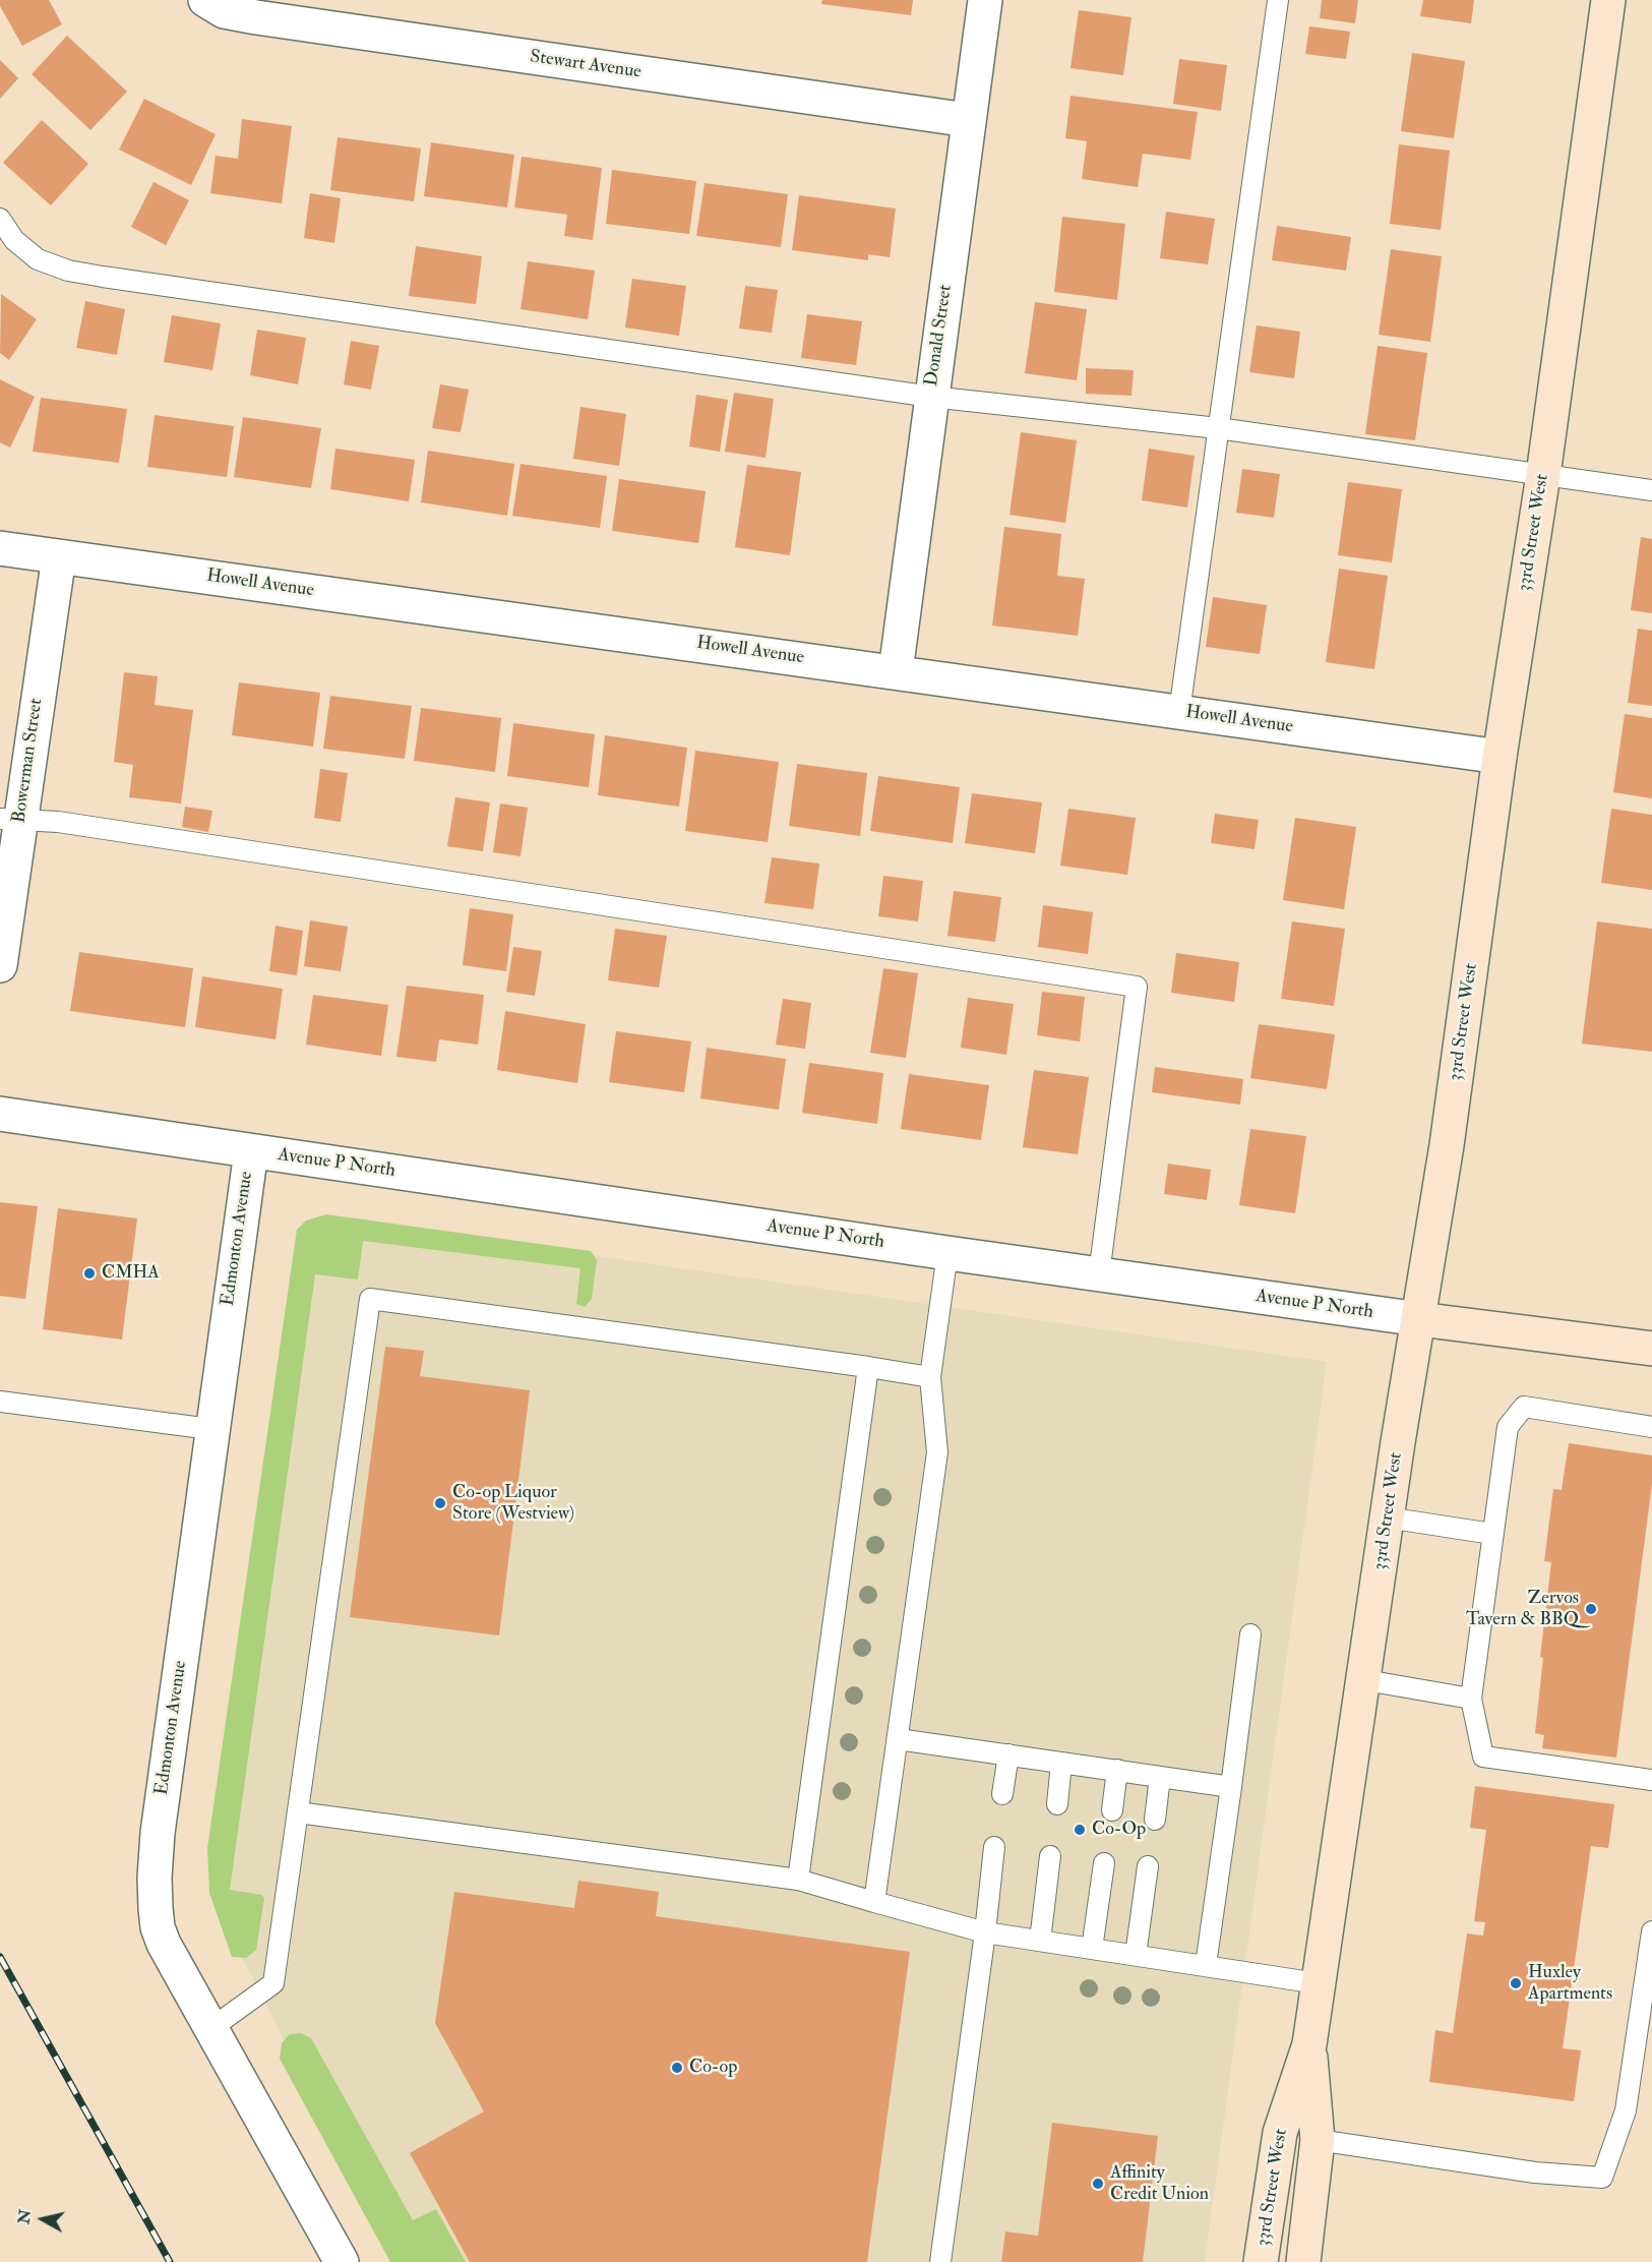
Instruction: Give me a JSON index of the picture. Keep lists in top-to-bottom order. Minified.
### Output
{"streets":{"main road":["33rd Street West","Avenue P North"],"street":["Stewart Avenue","Donald Street","Howell Avenue","Bowerman Street","Edmonton Avenue"]},"crossings":[["Stewart Avenue","Donald Street"],["Donald Street","Howell Avenue"],["33rd Street West","Howell Avenue"],["33rd Street West","Avenue P North"],["Howell Avenue","Bowerman Street"],["Avenue P North","Edmonton Avenue"]],"places":["CMHA","Co-op Liquor Store (Westview)","Zervos Tavern & BBQ","Co-Op","Huxley Apartments","Co-op","Affinity Credit Union"],"north":"left"}
